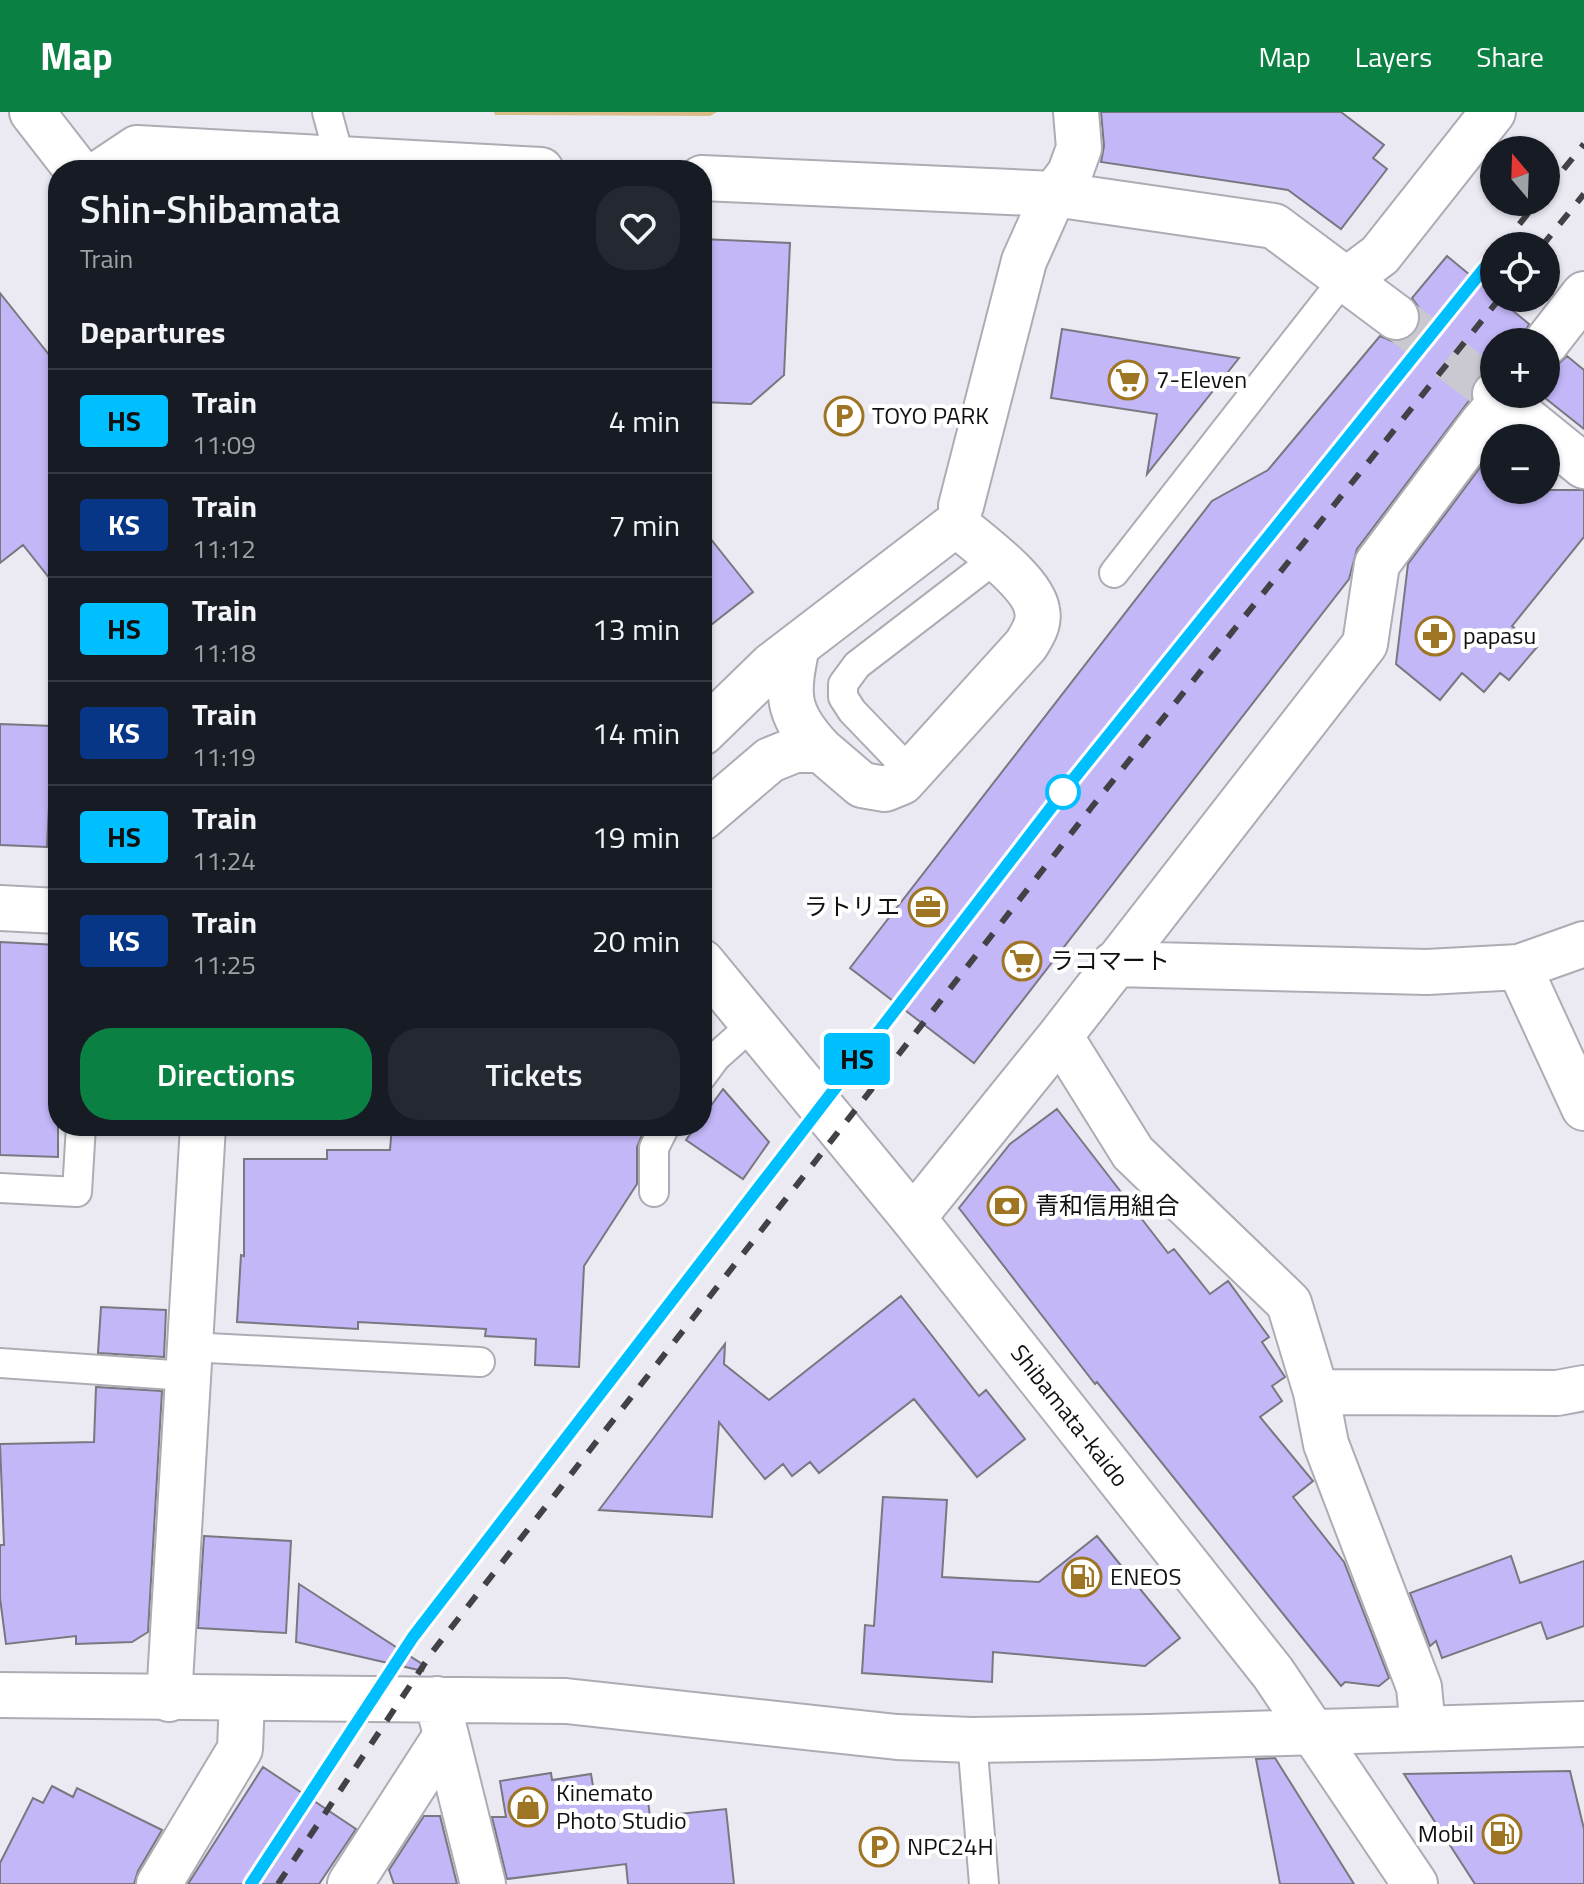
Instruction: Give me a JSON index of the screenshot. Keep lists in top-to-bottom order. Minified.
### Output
{"streets":{"street":["Shibamata-kaido"]},"places":{"supermarket":["7-Eleven","ラコマート"],"parking":["TOYO PARK","NPC24H"],"pharmacy":["papasu"],"office":["ラトリエ"],"bank":["青和信用組合"],"fuel station":["ENEOS","Mobil"],"shop":["Kinemato Photo Studio"]},"north":"top","page":{"header":"Map","nav":["Map","Layers","Share"],"on_map":"HS","map_buttons":["+","−"],"heading":[["Shin-Shibamata","Train"],"Departures"],"list":[{"mark":"HS","name":"Train","note":"11:09","value":"4 min"},{"mark":"KS","name":"Train","note":"11:12","value":"7 min"},{"mark":"HS","name":"Train","note":"11:18","value":"13 min"},{"mark":"KS","name":"Train","note":"11:19","value":"14 min"},{"mark":"HS","name":"Train","note":"11:24","value":"19 min"},{"mark":"KS","name":"Train","note":"11:25","value":"20 min"}],"buttons":["Directions","Tickets"]}}
